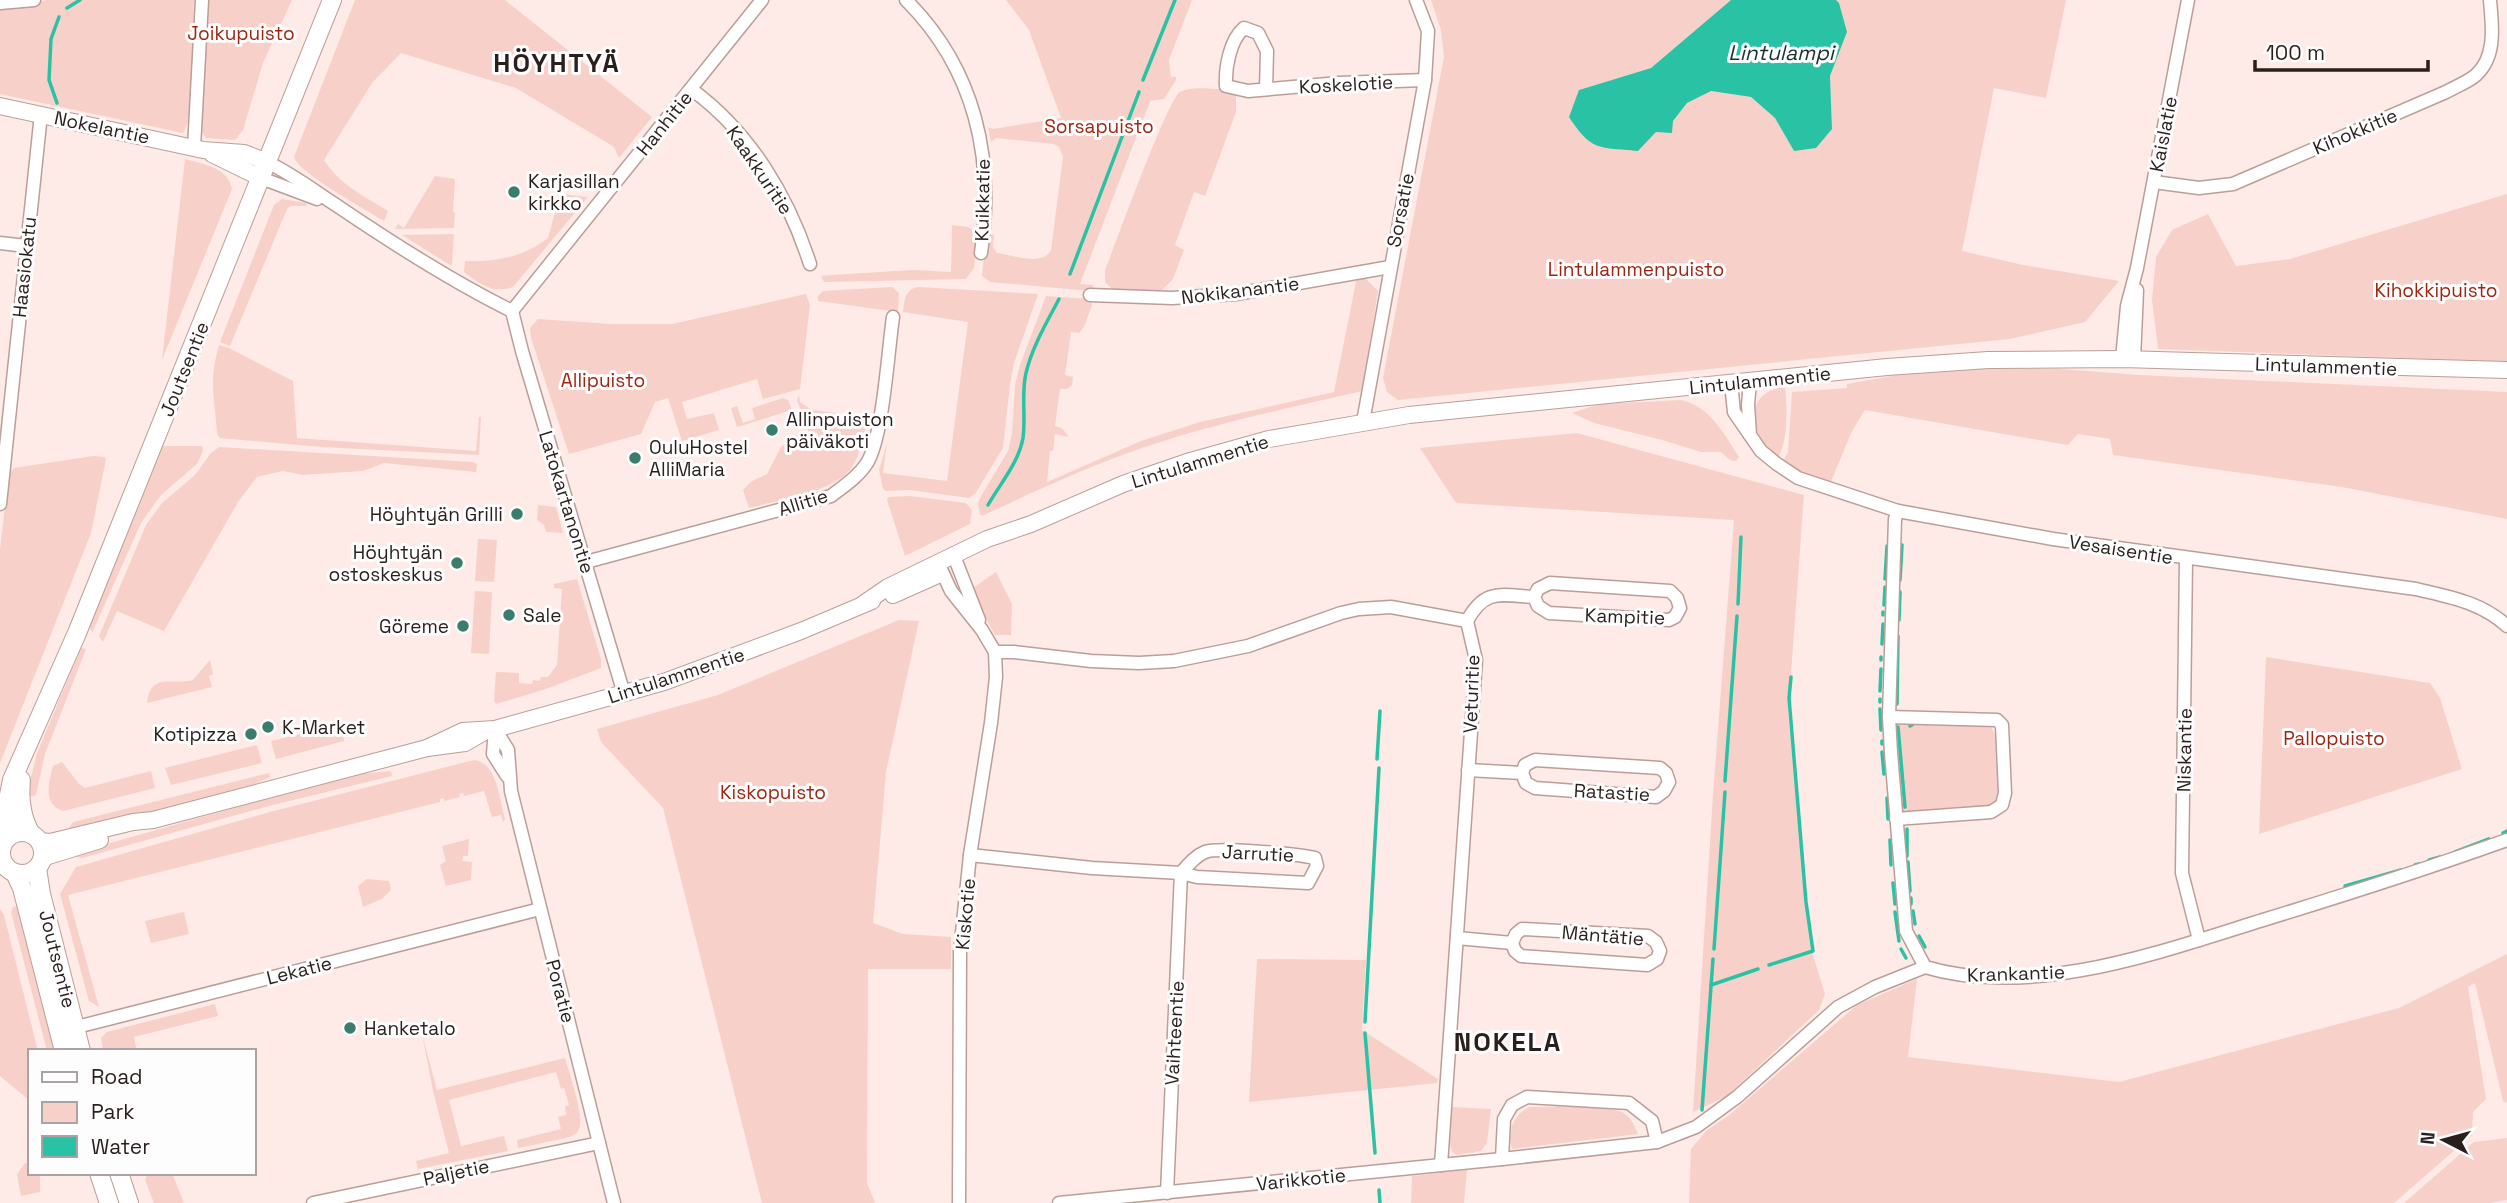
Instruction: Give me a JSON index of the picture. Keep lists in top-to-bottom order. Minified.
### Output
{"streets":{"main road":["Joutsentie"],"street":["Koskelotie","Hanhitie","Nokelantie","Kihokkitie","Kaislatie","Kaakkuritie","Kuikkatie","Sorsatie","Haasiokatu","Nokikanantie","Lintulammentie","Latokartanontie","Allitie","Vesaisentie","Kampitie","Veturitie","Niskantie","Ratastie","Jarrutie","Kiskotie","Mäntätie","Lekatie","Krankantie","Poratie","Vaihteentie","Paljetie","Varikkotie"]},"crossings":[["Koskelotie","Sorsatie"],["Hanhitie","Nokelantie"],["Hanhitie","Kaakkuritie"],["Hanhitie","Latokartanontie"],["Nokelantie","Haasiokatu"],["Nokelantie","Joutsentie"],["Nokelantie","Latokartanontie"],["Kihokkitie","Kaislatie"],["Kaislatie","Lintulammentie"],["Sorsatie","Nokikanantie"],["Sorsatie","Lintulammentie"],["Lintulammentie","Joutsentie"],["Lintulammentie","Latokartanontie"],["Lintulammentie","Vesaisentie"],["Lintulammentie","Poratie"],["Joutsentie","Lekatie"],["Latokartanontie","Allitie"],["Vesaisentie","Niskantie"],["Kampitie","Veturitie"],["Veturitie","Ratastie"],["Veturitie","Mäntätie"],["Veturitie","Varikkotie"],["Niskantie","Krankantie"],["Jarrutie","Kiskotie"],["Jarrutie","Vaihteentie"],["Lekatie","Poratie"],["Krankantie","Varikkotie"],["Poratie","Paljetie"],["Vaihteentie","Varikkotie"]],"districts":["HÖYHTYÄ","NOKELA"],"water":["Lintulampi"],"parks":["Joikupuisto","Sorsapuisto","Lintulammenpuisto","Kihokkipuisto","Allipuisto","Pallopuisto","Kiskopuisto"],"places":["Karjasillan kirkko","Allinpuiston päiväkoti","OuluHostel AlliMaria","Höyhtyän Grilli","Höyhtyän ostoskeskus","Sale","Göreme","K-Market","Kotipizza","Hanketalo"],"legend":["Road","Park","Water"],"scale_bar":"100 m","north":"left"}
